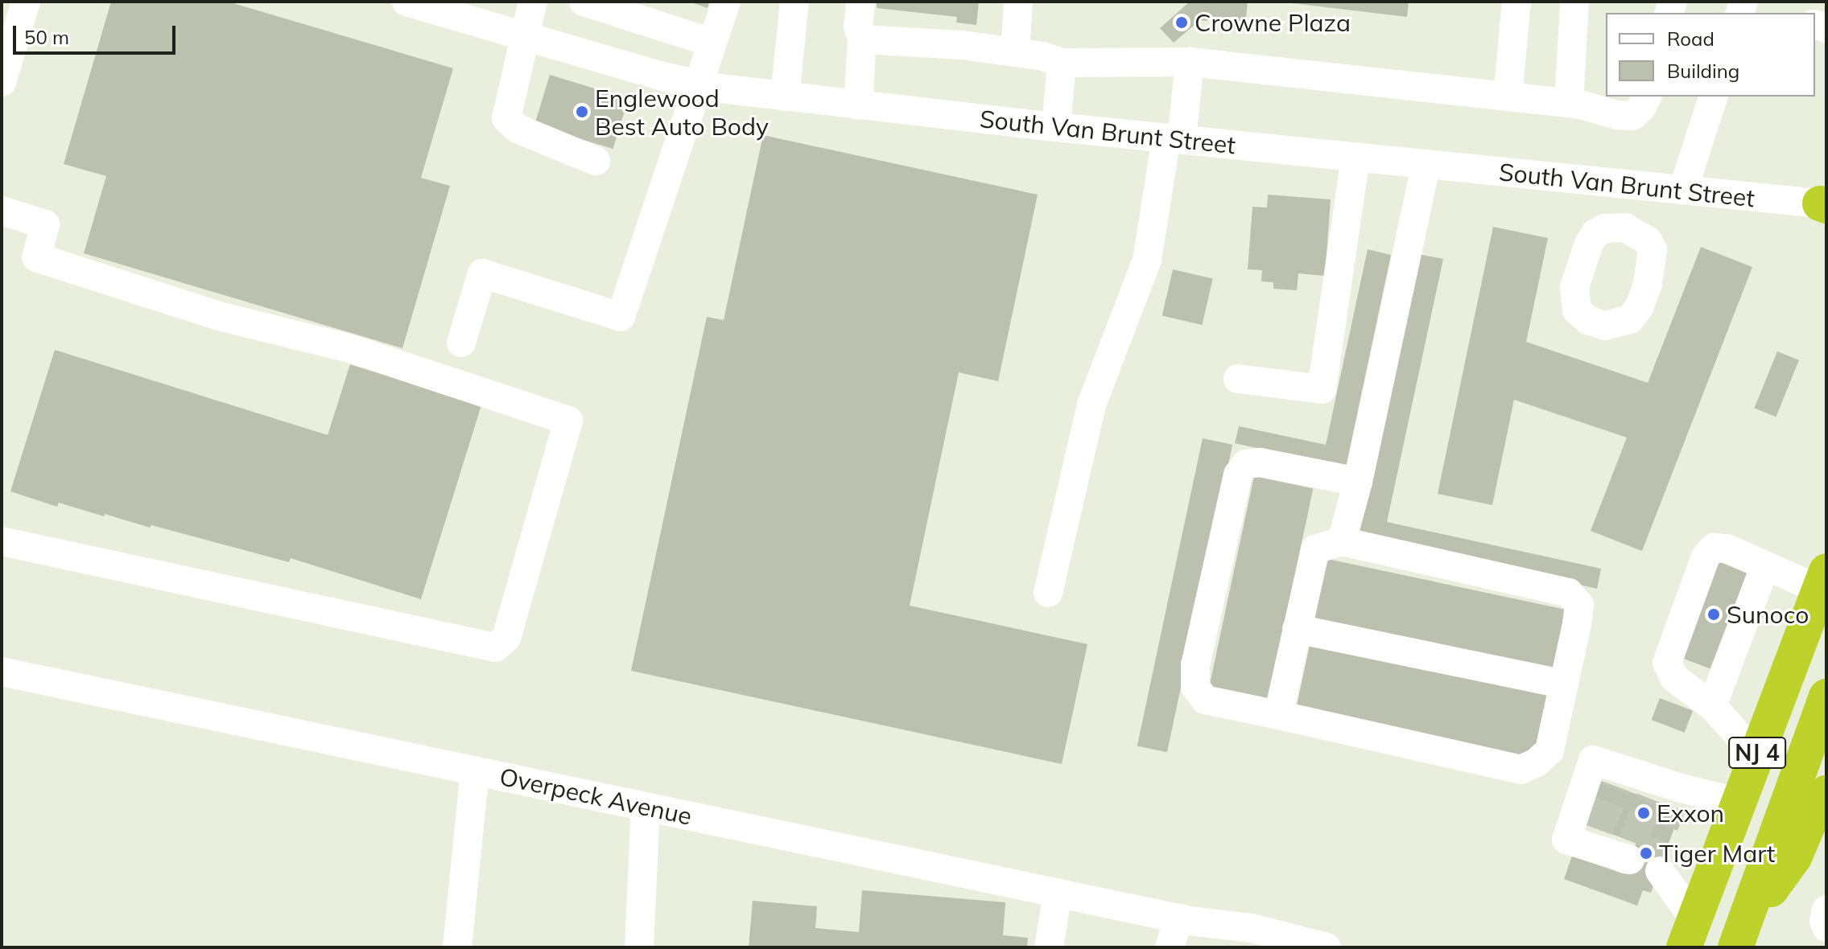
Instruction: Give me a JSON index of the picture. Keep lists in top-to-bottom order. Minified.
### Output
{"streets":{"highway":["NJ 4"],"street":["South Van Brunt Street","Overpeck Avenue"]},"places":["Crowne Plaza","Englewood Best Auto Body","Sunoco","Exxon","Tiger Mart"],"legend":["Road","Building"],"scale_bar":"50 m"}
